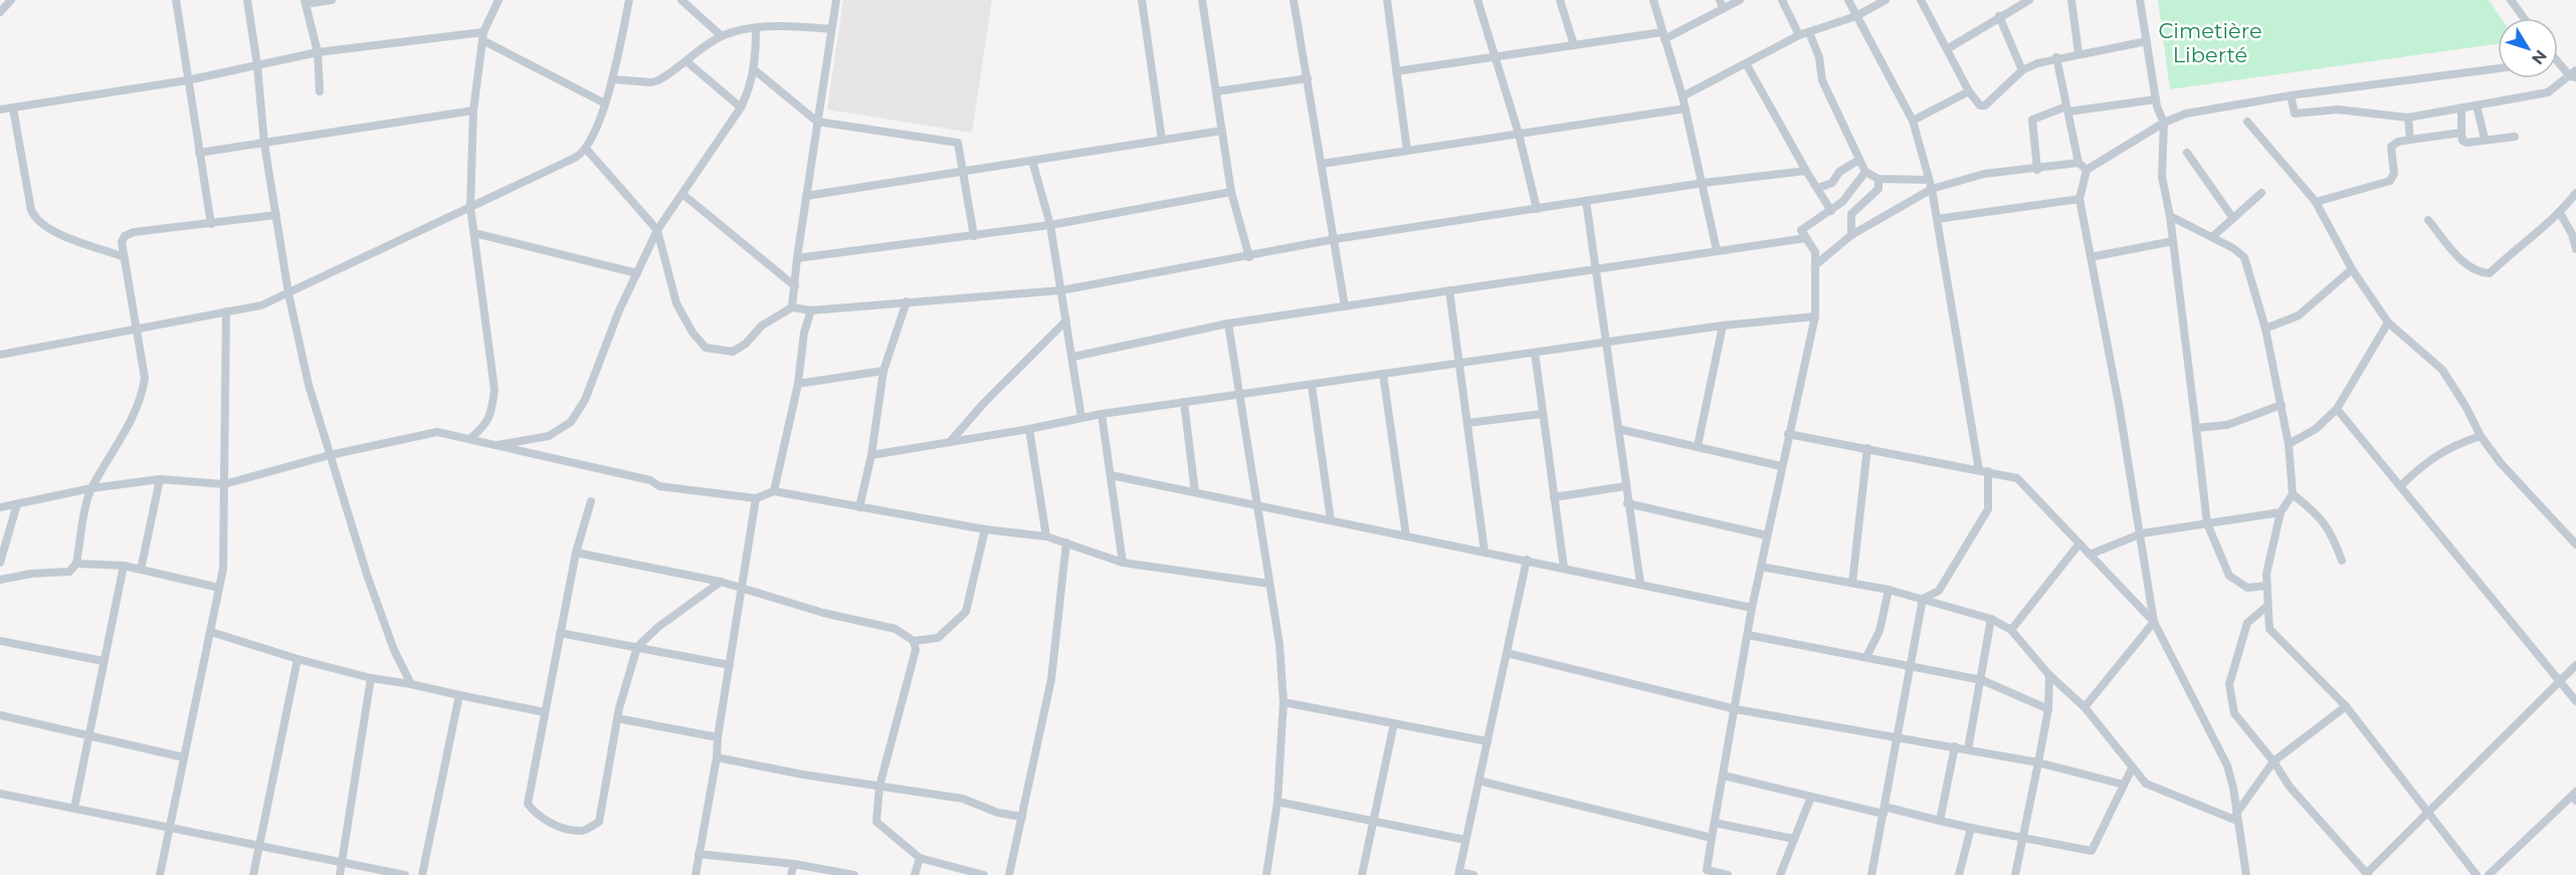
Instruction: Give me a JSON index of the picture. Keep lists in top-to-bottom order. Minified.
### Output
{"parks":["Cimetière Liberté"],"north":"bottom right"}
